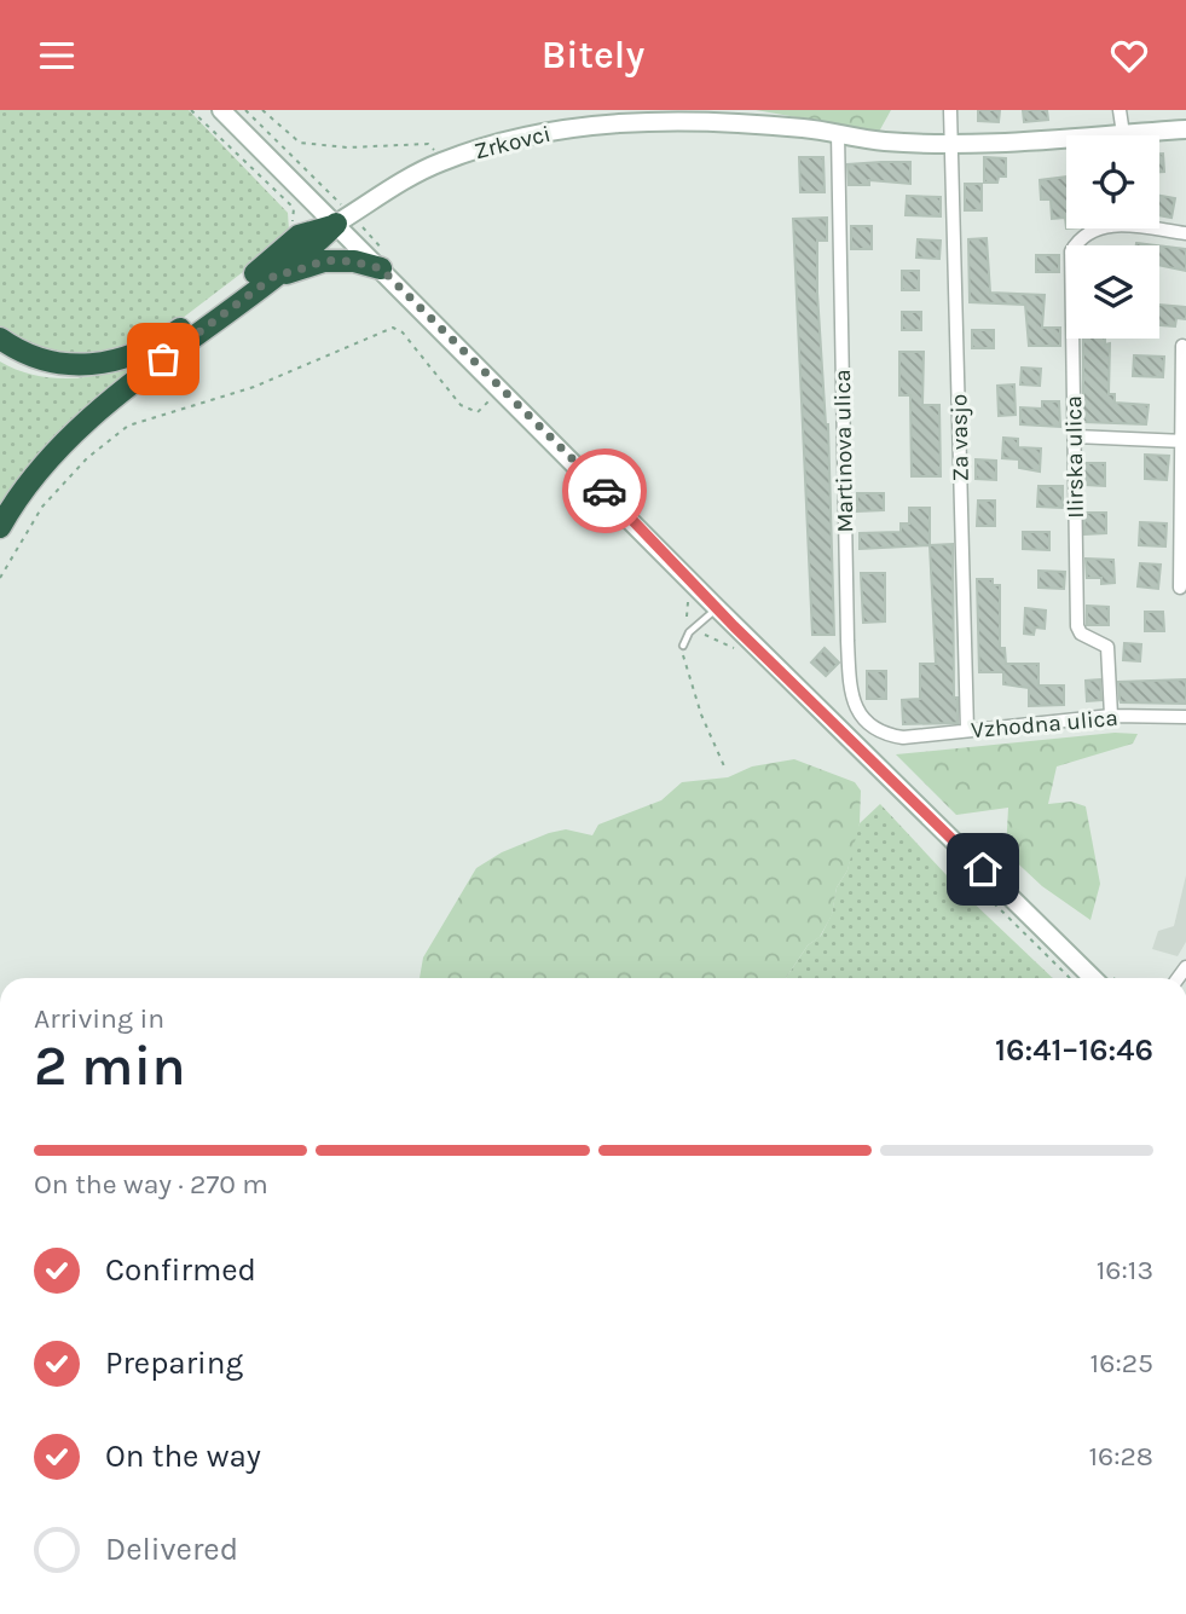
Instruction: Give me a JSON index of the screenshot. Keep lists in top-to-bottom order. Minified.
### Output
{"streets":{"street":["Zrkovci","Za vasjo","Martinova ulica","Ilirska ulica","Vzhodna ulica"]},"crossings":[["Zrkovci","Za vasjo"],["Zrkovci","Martinova ulica"],["Za vasjo","Vzhodna ulica"],["Martinova ulica","Vzhodna ulica"],["Ilirska ulica","Vzhodna ulica"]],"page":{"header":"Bitely","heading":["2 min","Arriving in","16:41–16:46"],"bar":"On the way · 270 m","list":[["Confirmed","16:13"],["Preparing","16:25"],["On the way","16:28"],"Delivered"]}}
